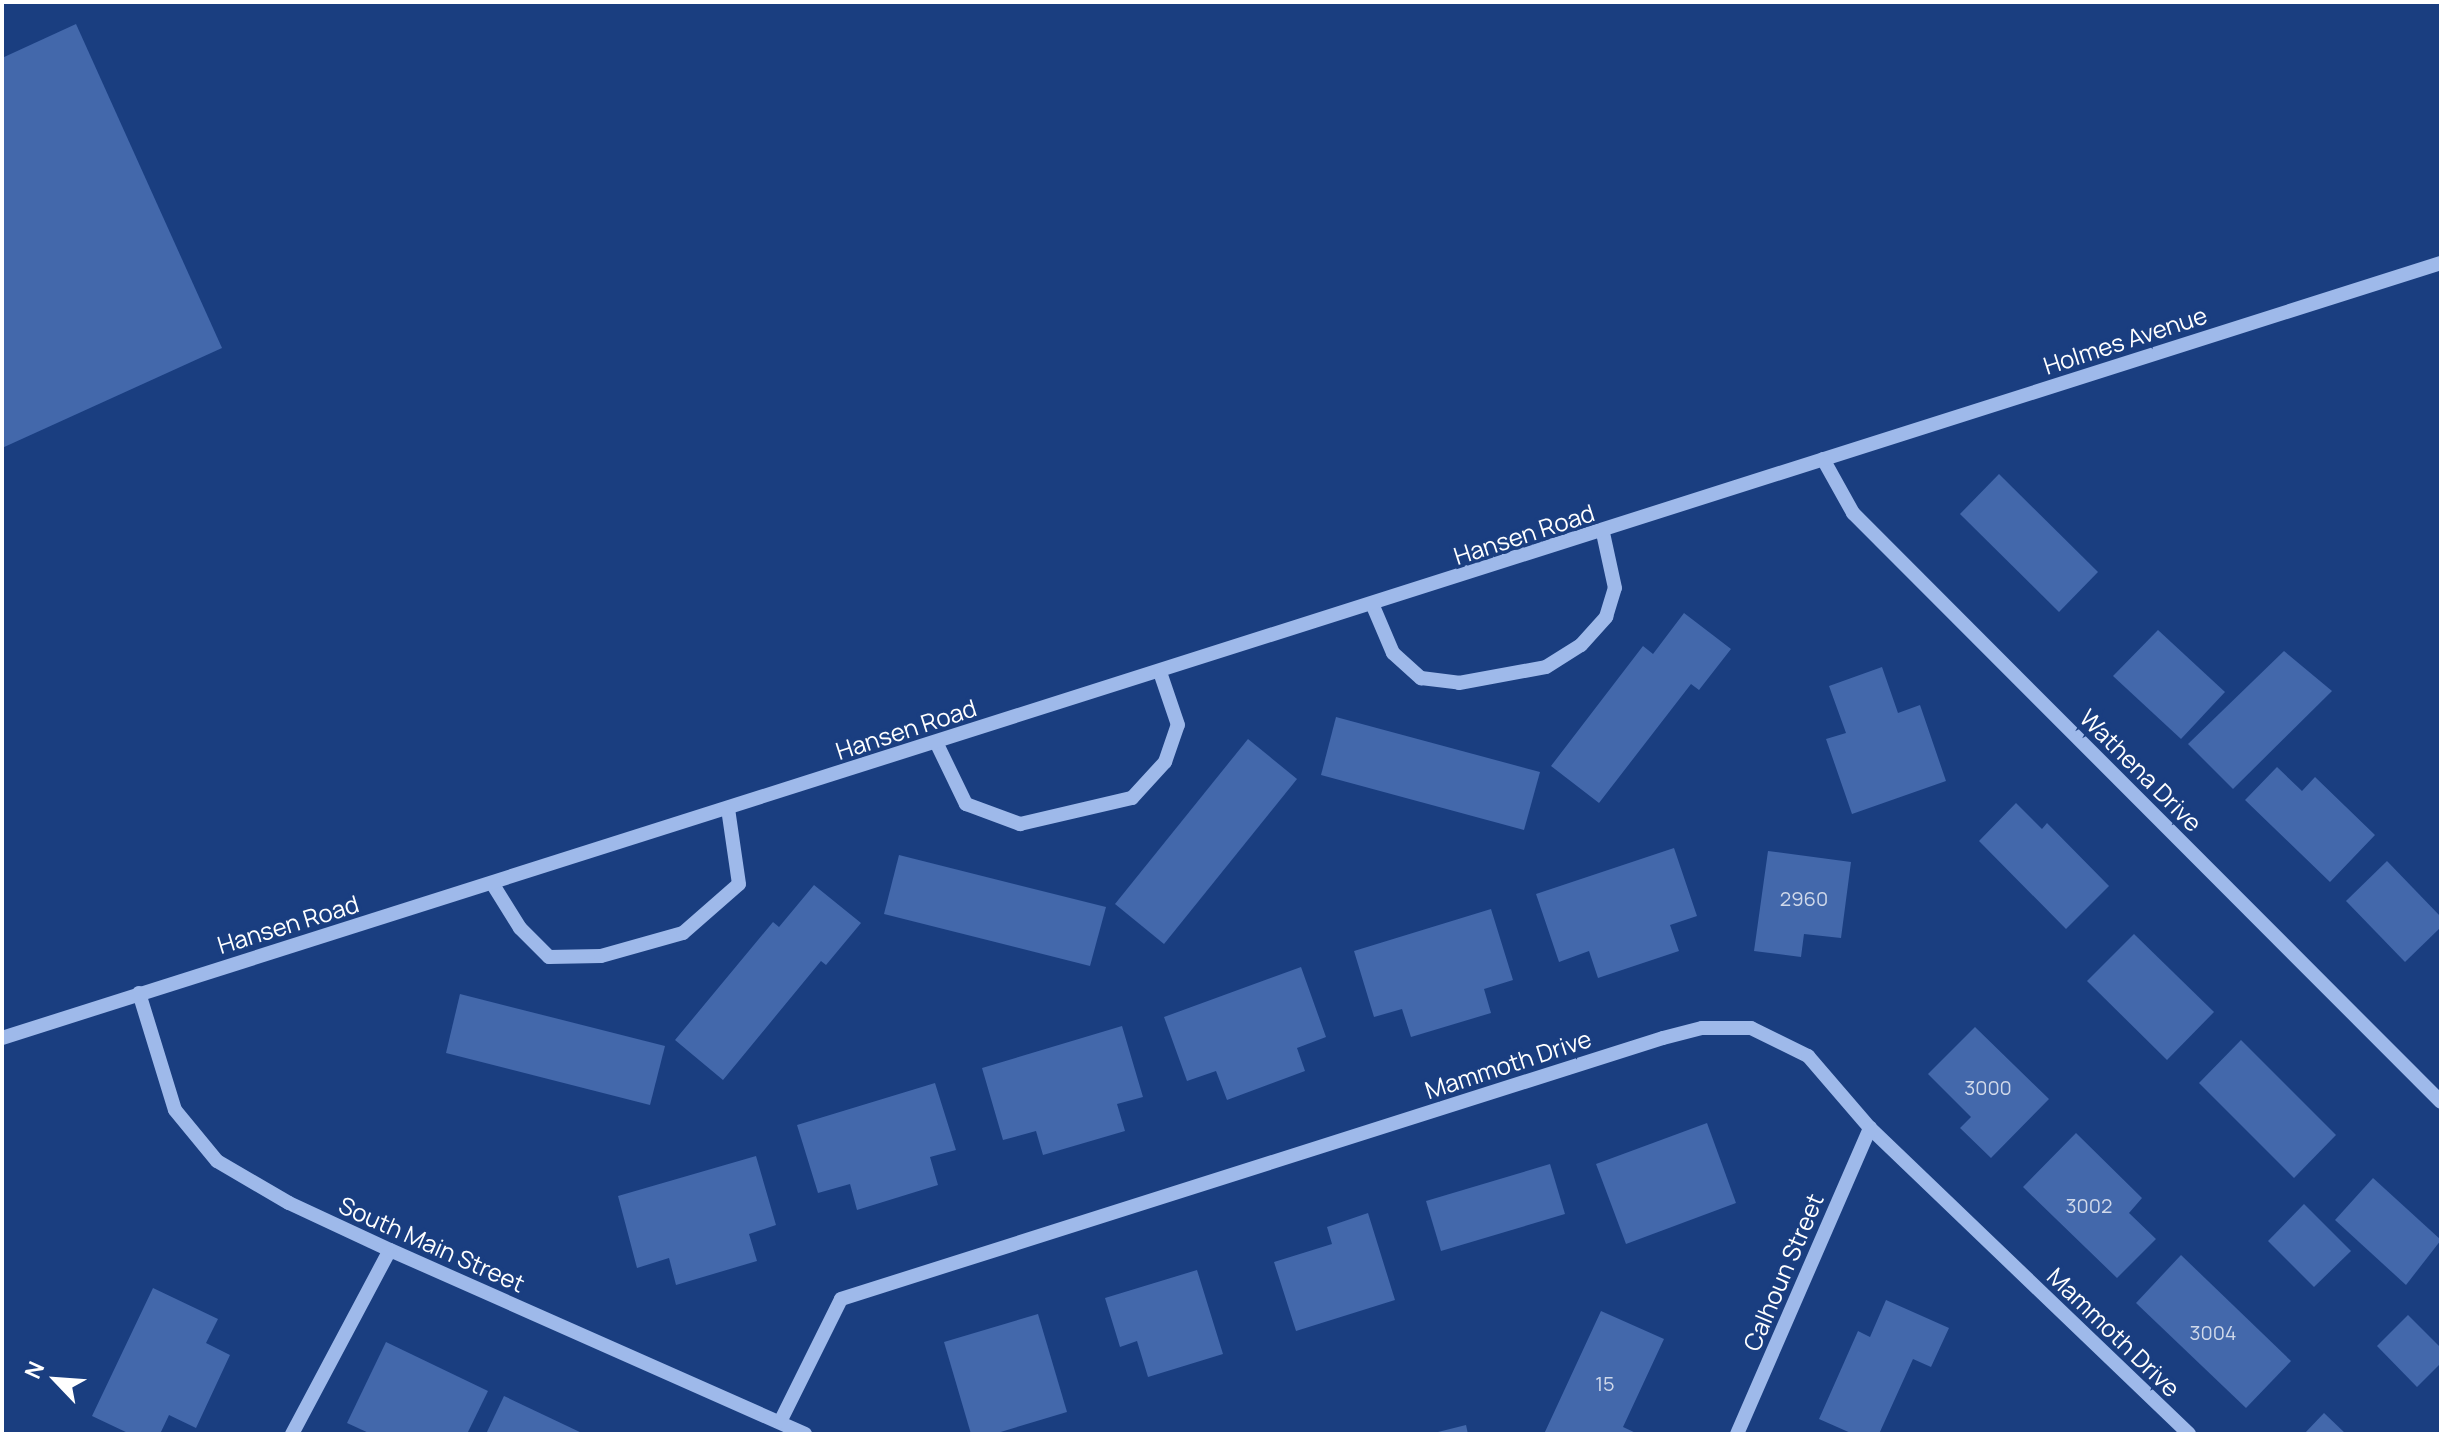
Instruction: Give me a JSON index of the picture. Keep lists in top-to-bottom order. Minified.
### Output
{"streets":{"street":["Holmes Avenue","Hansen Road","Wathena Drive","Mammoth Drive","South Main Street","Calhoun Street"]},"crossings":[["Holmes Avenue","Hansen Road"],["Holmes Avenue","Wathena Drive"],["Hansen Road","Wathena Drive"],["Hansen Road","South Main Street"],["Mammoth Drive","South Main Street"],["Mammoth Drive","Calhoun Street"]],"house_numbers":["2960","3000","3002","3004","15"],"north":"top left"}
